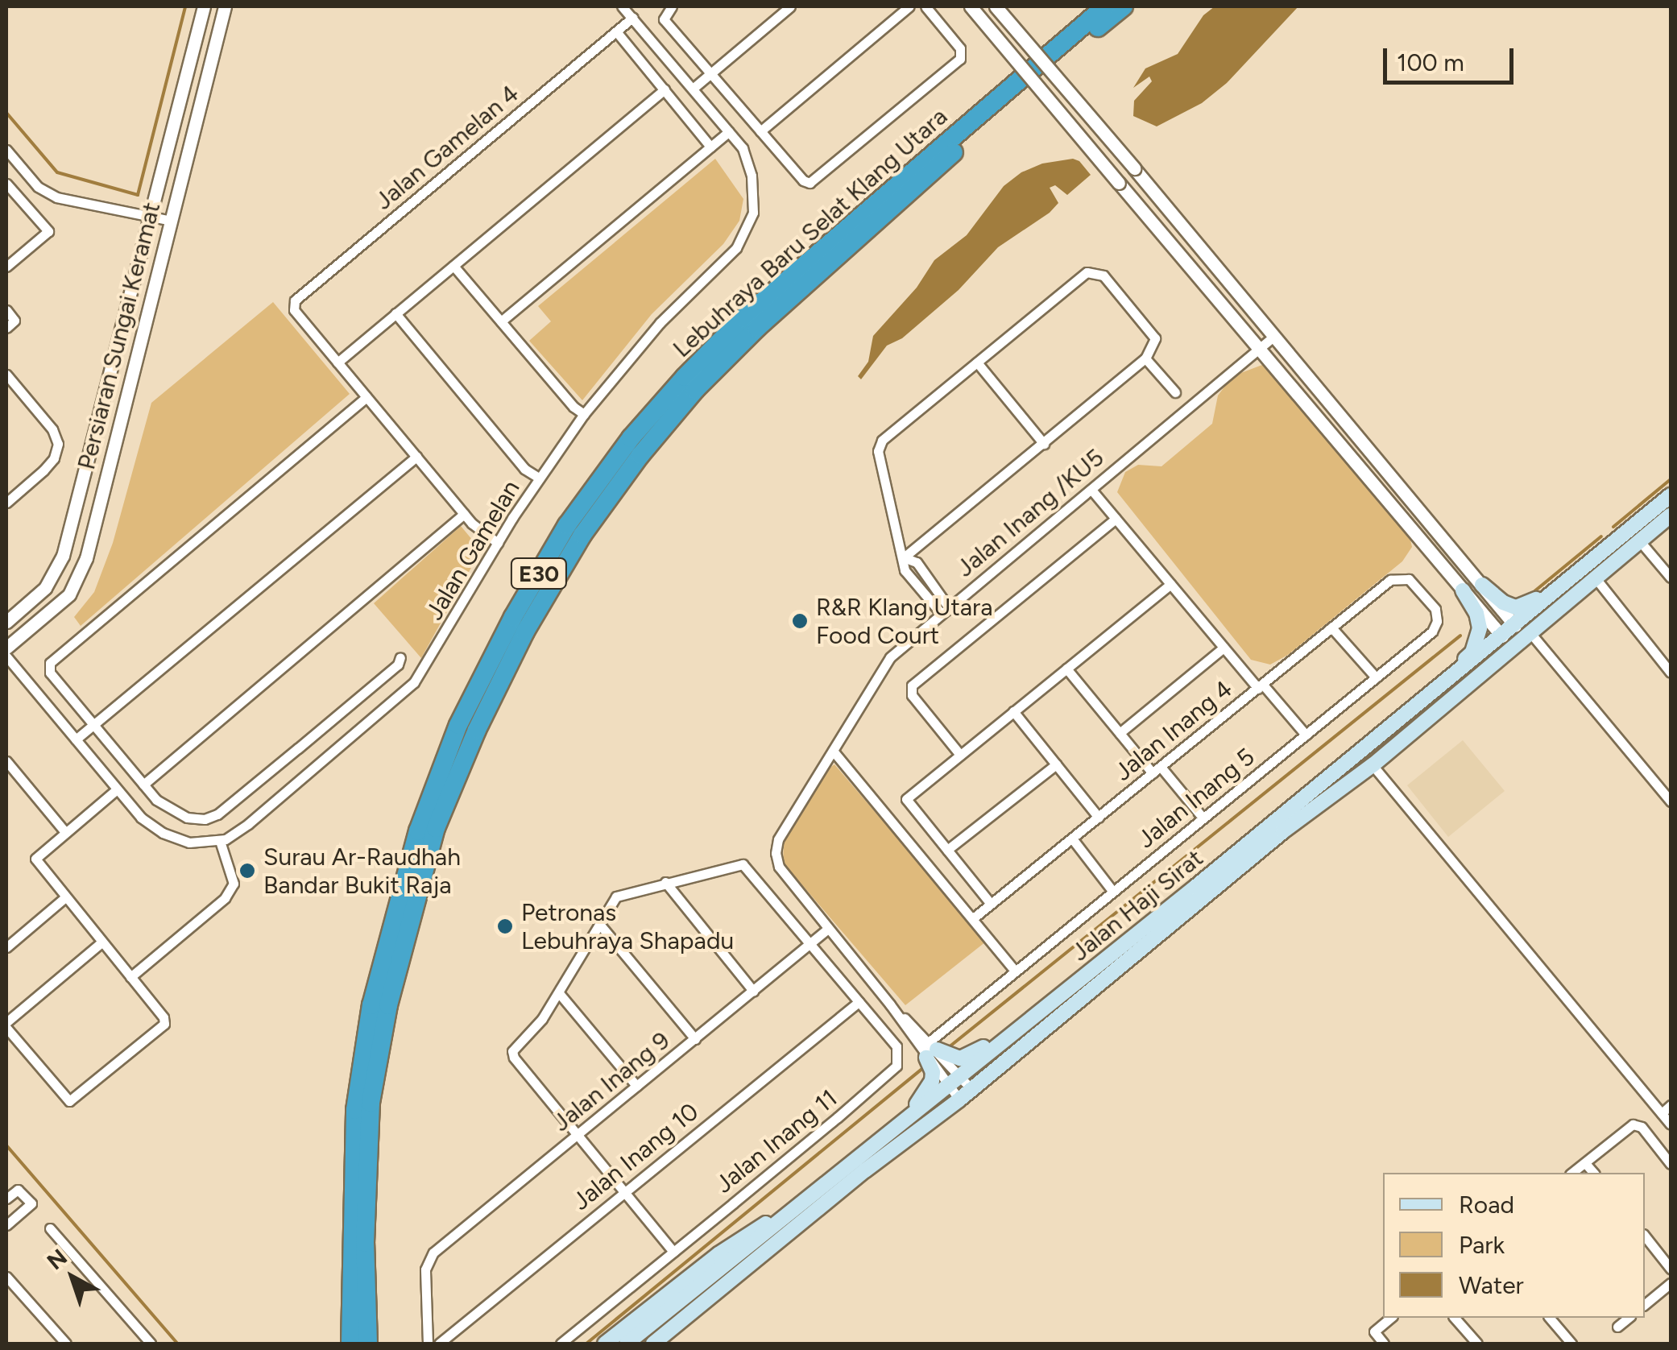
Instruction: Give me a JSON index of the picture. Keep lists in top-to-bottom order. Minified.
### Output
{"streets":{"highway":["Lebuhraya Baru Selat Klang Utara","E30"],"main road":["Jalan Haji Sirat"],"street":["Jalan Gamelan 4","Persiaran Sungai Keramat","Jalan Inang /KU5","Jalan Gamelan","Jalan Inang 4","Jalan Inang 5","Jalan Inang 9","Jalan Inang 11","Jalan Inang 10"]},"crossings":[["Jalan Gamelan 4","Jalan Gamelan"],["Jalan Inang /KU5","Jalan Inang 5"],["Jalan Inang /KU5","Jalan Haji Sirat"],["Jalan Inang /KU5","Jalan Inang 9"],["Jalan Inang 4","Jalan Inang 5"],["Jalan Inang 9","Jalan Inang 11"],["Jalan Inang 11","Jalan Inang 10"]],"places":["R&R Klang Utara Food Court","Surau Ar-Raudhah Bandar Bukit Raja","Petronas Lebuhraya Shapadu"],"legend":["Road","Park","Water"],"scale_bar":"100 m","north":"top left"}
